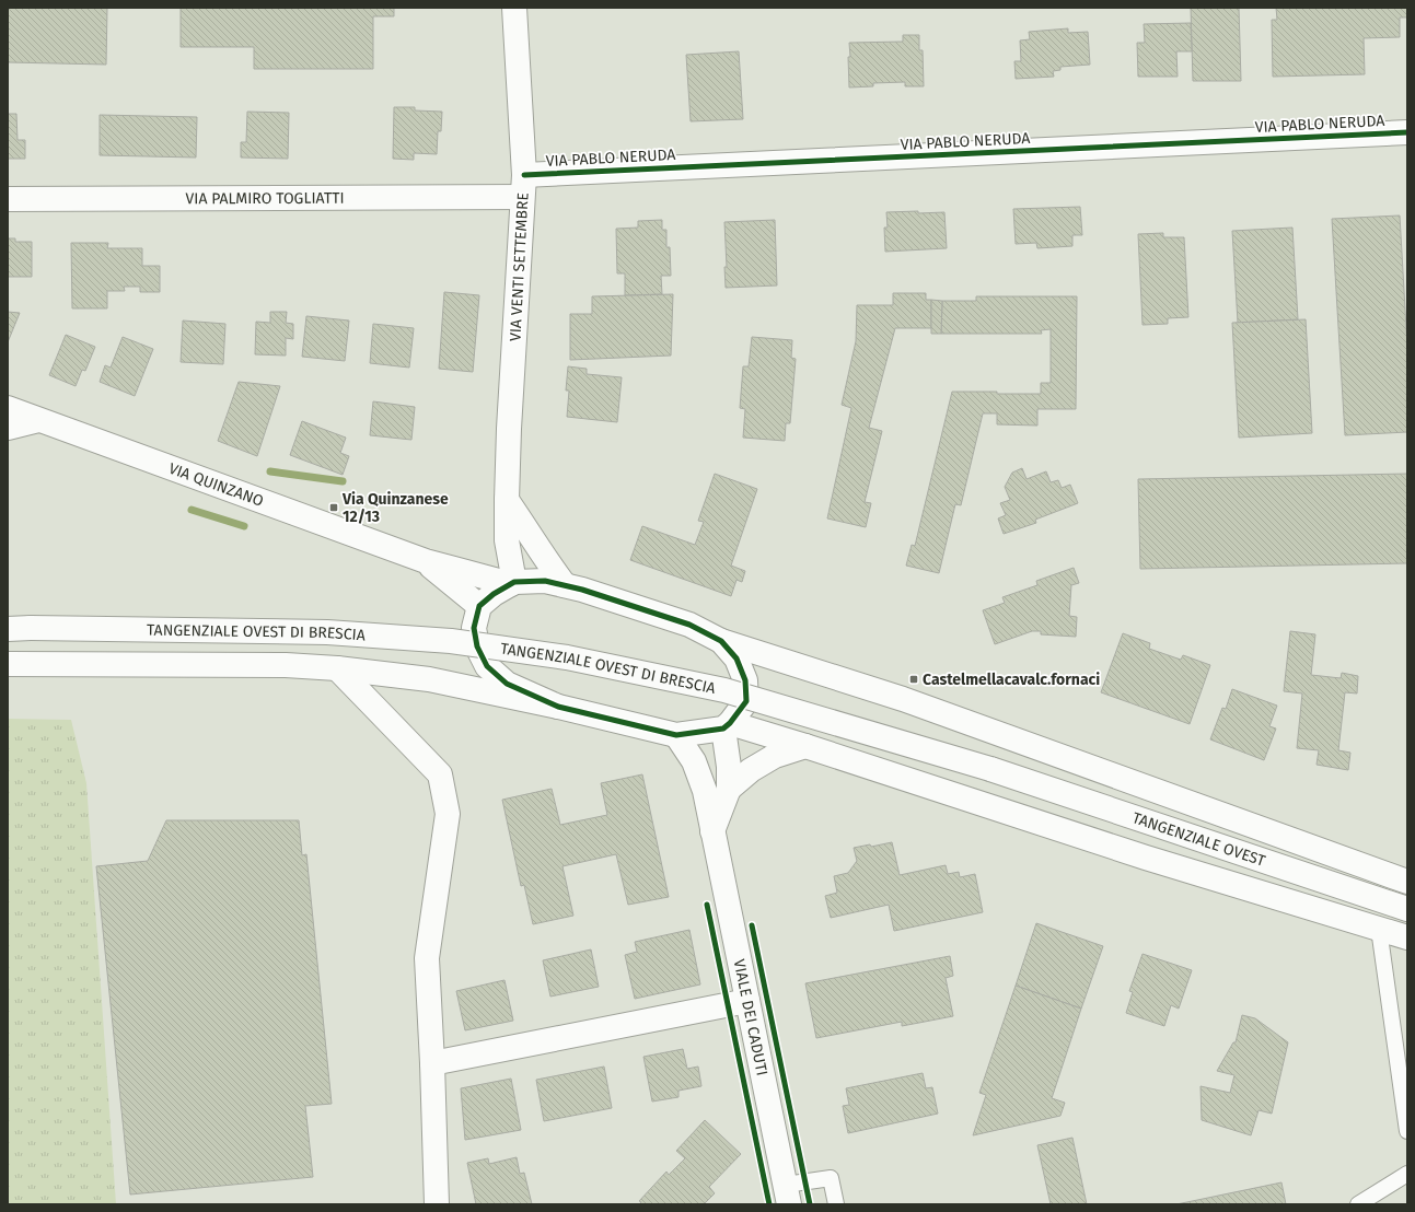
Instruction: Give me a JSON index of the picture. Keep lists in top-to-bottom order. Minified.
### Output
{"streets":{"street":["VIA PABLO NERUDA","VIA PALMIRO TOGLIATTI","VIA VENTI SETTEMBRE","VIA QUINZANO","TANGENZIALE OVEST DI BRESCIA","TANGENZIALE OVEST","VIALE DEI CADUTI"]},"crossings":[["VIA PABLO NERUDA","VIA PALMIRO TOGLIATTI"],["VIA PABLO NERUDA","VIA VENTI SETTEMBRE"],["VIA PALMIRO TOGLIATTI","VIA VENTI SETTEMBRE"],["VIA VENTI SETTEMBRE","VIA QUINZANO"],["TANGENZIALE OVEST DI BRESCIA","TANGENZIALE OVEST"]],"places":{"transit":["Via Quinzanese 12/13","Castelmellacavalc.fornaci"]}}
